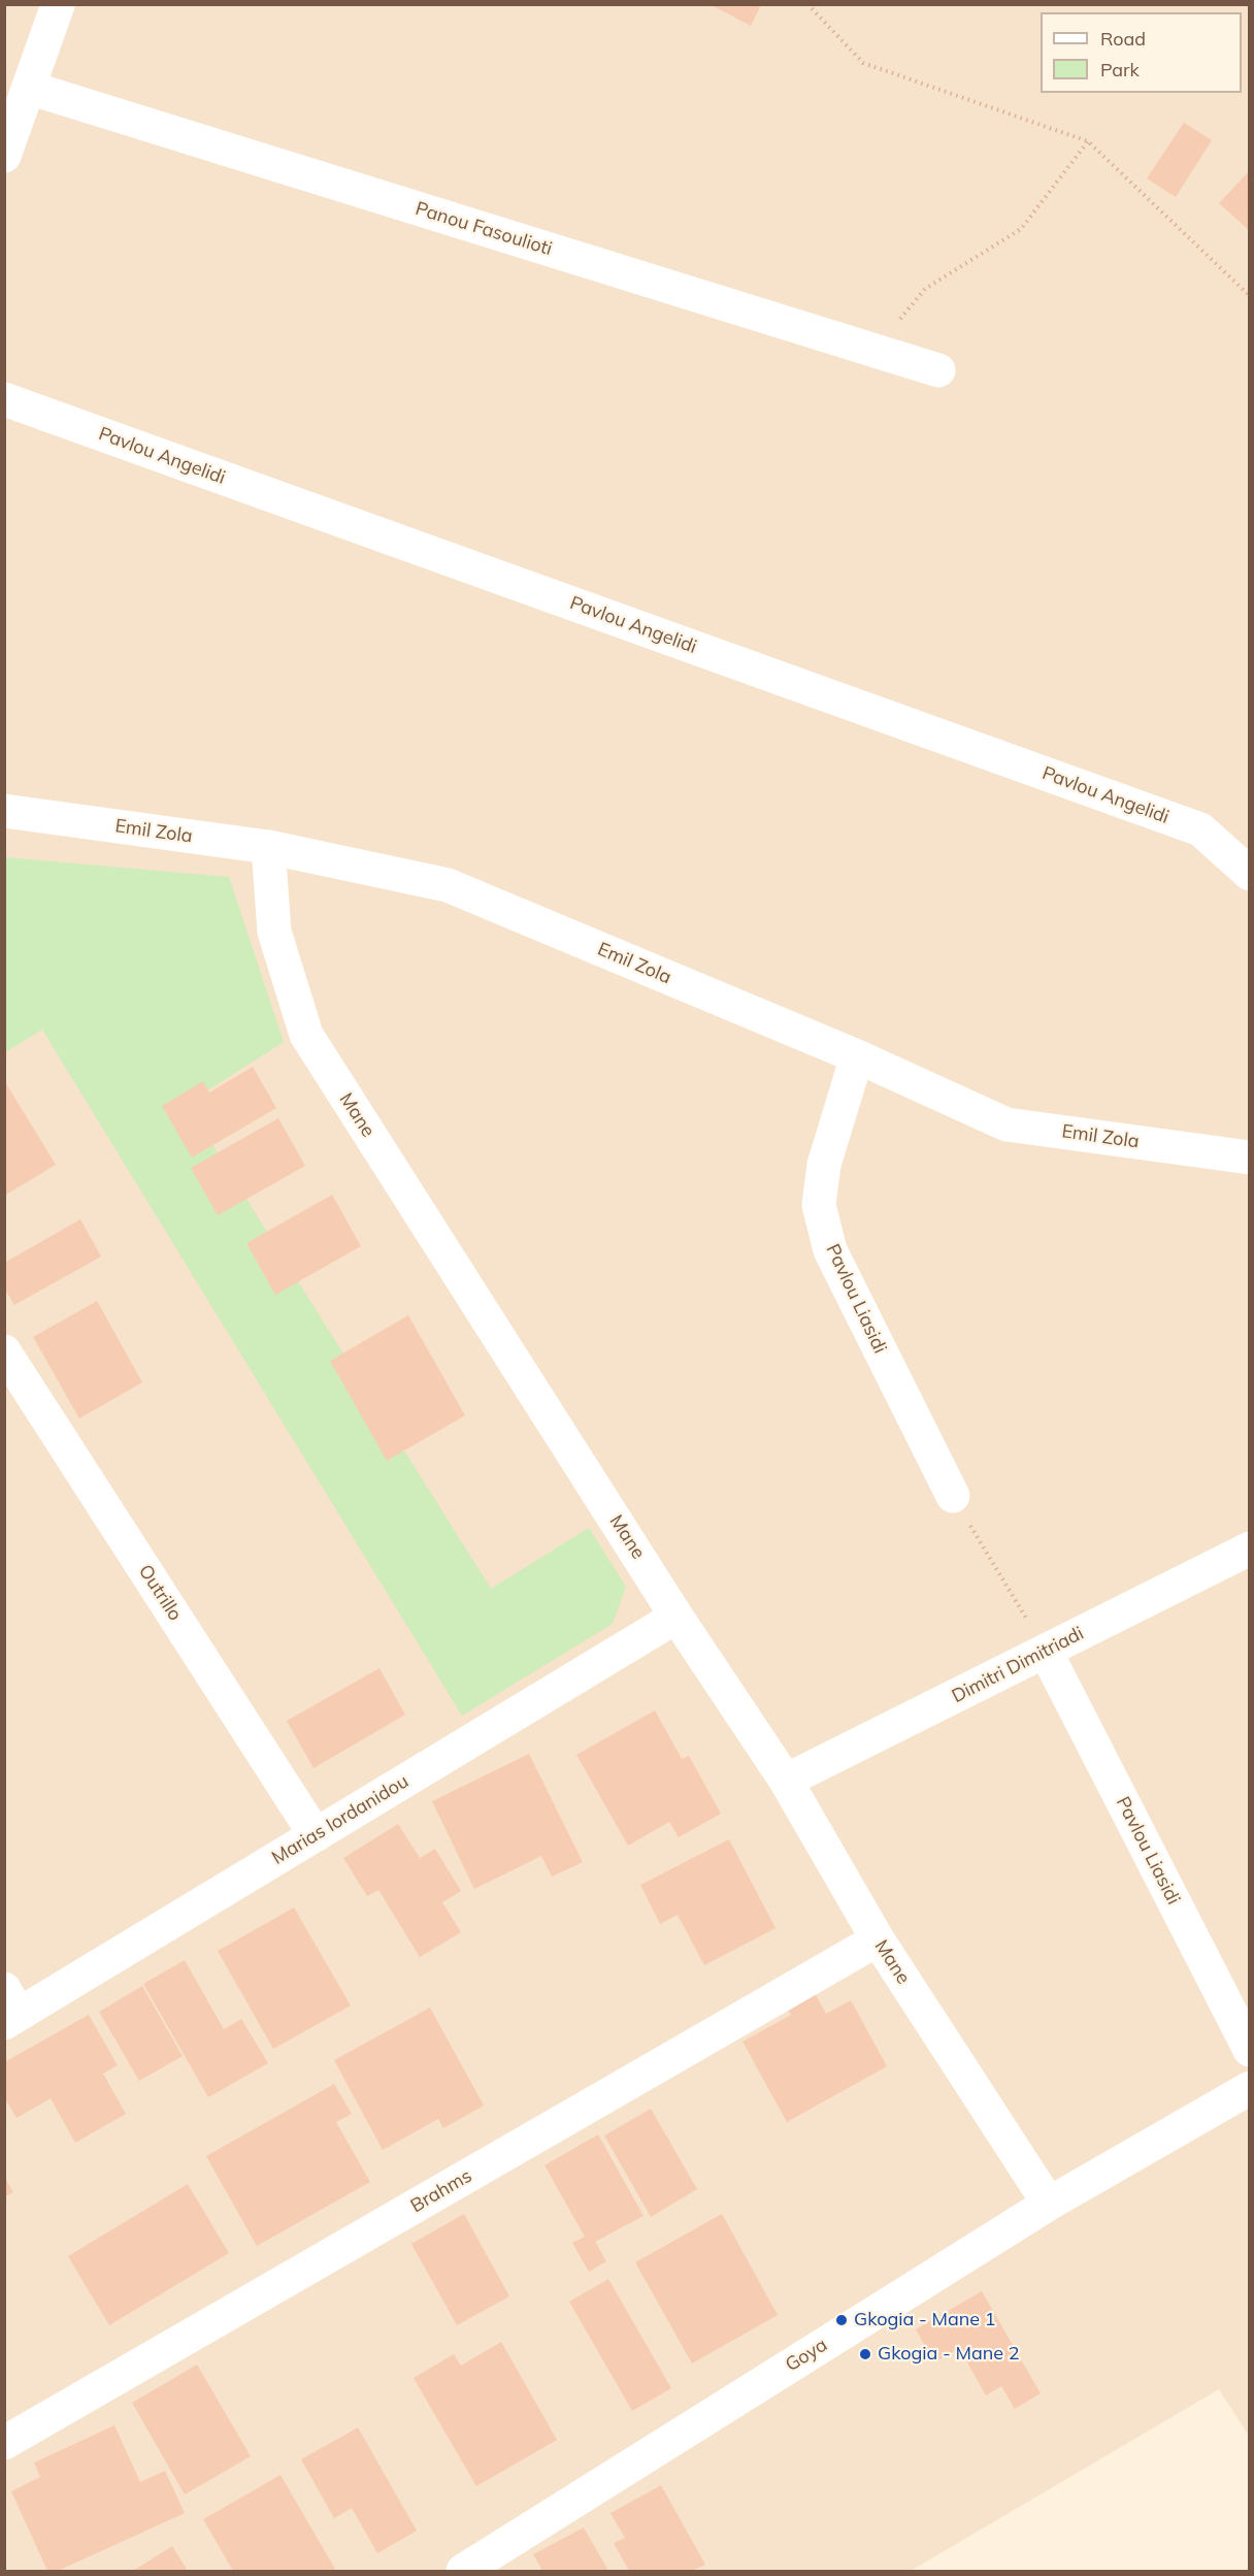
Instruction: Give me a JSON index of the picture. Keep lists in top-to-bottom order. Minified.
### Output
{"streets":{"street":["Panou Fasoulioti","Pavlou Angelidi","Emil Zola","Mane","Pavlou Liasidi","Outrillo","Dimitri Dimitriadi","Marias Iordanidou","Brahms","Goya"]},"crossings":[["Emil Zola","Mane"],["Emil Zola","Pavlou Liasidi"],["Mane","Dimitri Dimitriadi"],["Mane","Marias Iordanidou"],["Mane","Brahms"],["Mane","Goya"],["Pavlou Liasidi","Dimitri Dimitriadi"],["Outrillo","Marias Iordanidou"]],"places":["Gkogia - Mane 1","Gkogia - Mane 2"],"legend":["Road","Park"]}
